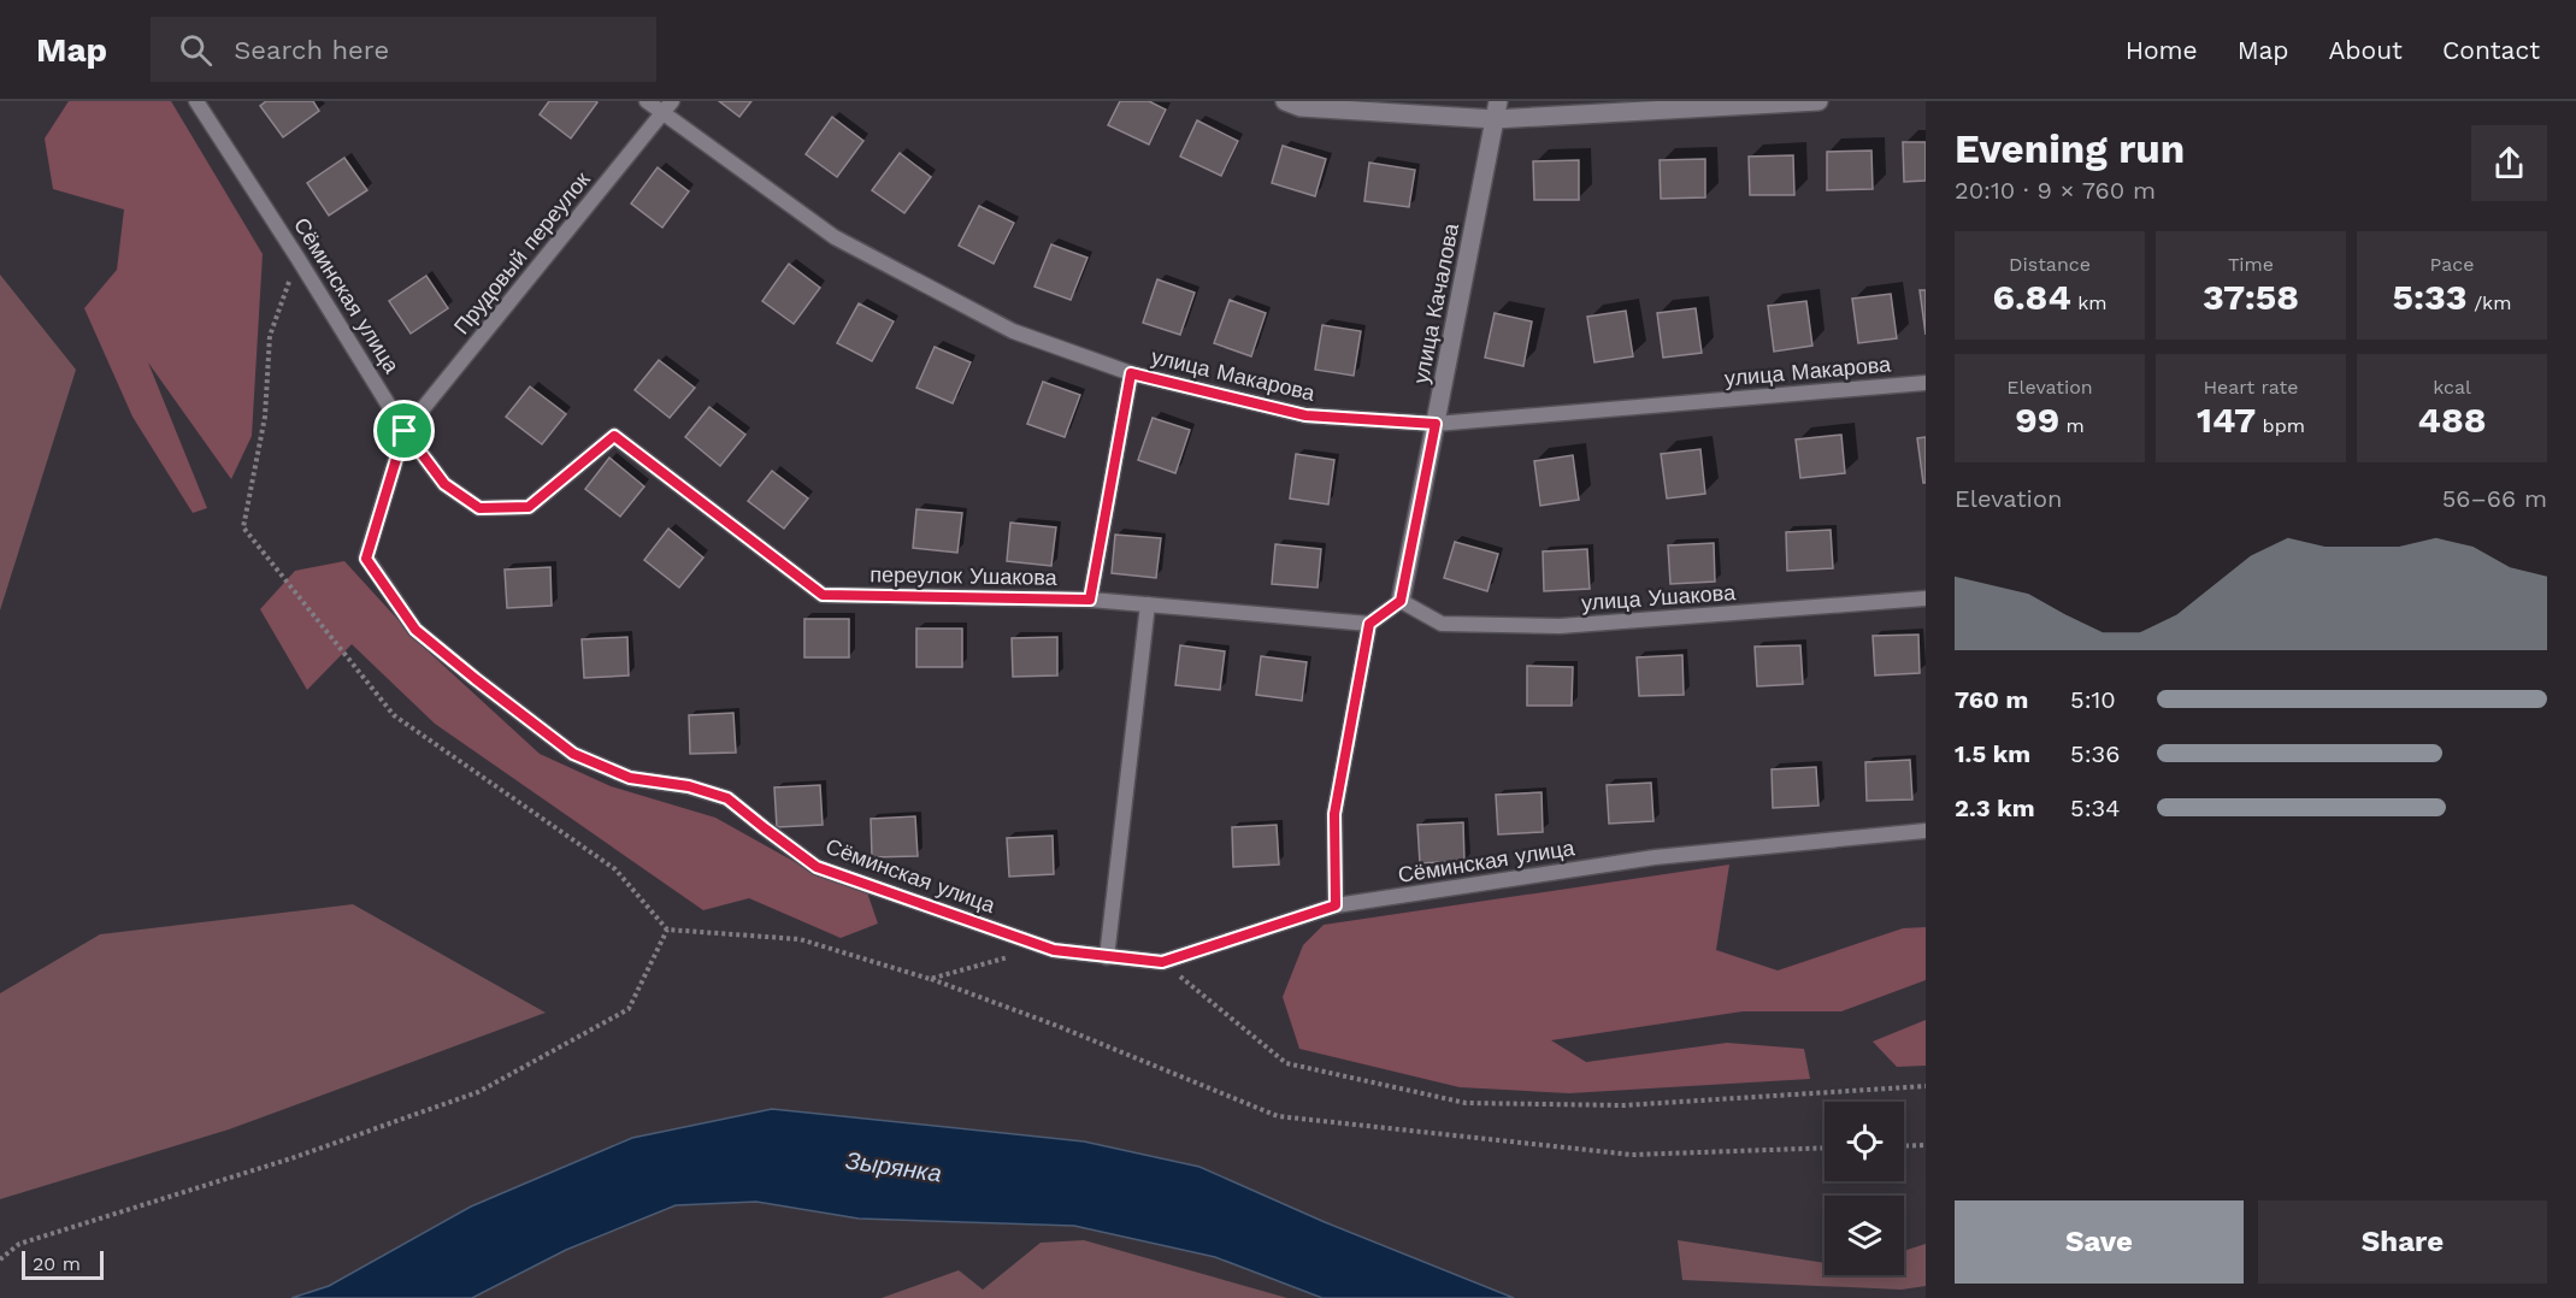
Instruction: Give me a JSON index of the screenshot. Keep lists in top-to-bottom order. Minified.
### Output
{"streets":{"street":["улица Качалова"],"lane":["Прудовый переулок","Сёминская улица","улица Макарова","переулок Ушакова","улица Ушакова"]},"crossings":[["Прудовый переулок","Сёминская улица"],["Прудовый переулок","улица Макарова"],["Прудовый переулок","переулок Ушакова"],["Сёминская улица","переулок Ушакова"],["улица Качалова","улица Макарова"],["улица Качалова","улица Ушакова"]],"water":["Зырянка"],"scale_bar":"20 m","page":{"header":"Map","search":"Search here","nav":["Home","Map","About","Contact"],"heading":["Evening run","20:10 · 9 × 760 m"],"stats":[["Distance","6.84 km"],["Time","37:58"],["Pace","5:33 /km"],["Elevation","99 m"],["Heart rate","147 bpm"],["kcal","488"]],"chart":["Elevation","56–66 m"],"list":[{"name":"760 m","note":"5:10"},{"name":"1.5 km","note":"5:36"},{"name":"2.3 km","note":"5:34"}],"buttons":["Save","Share"],"scale":"20 m"}}
